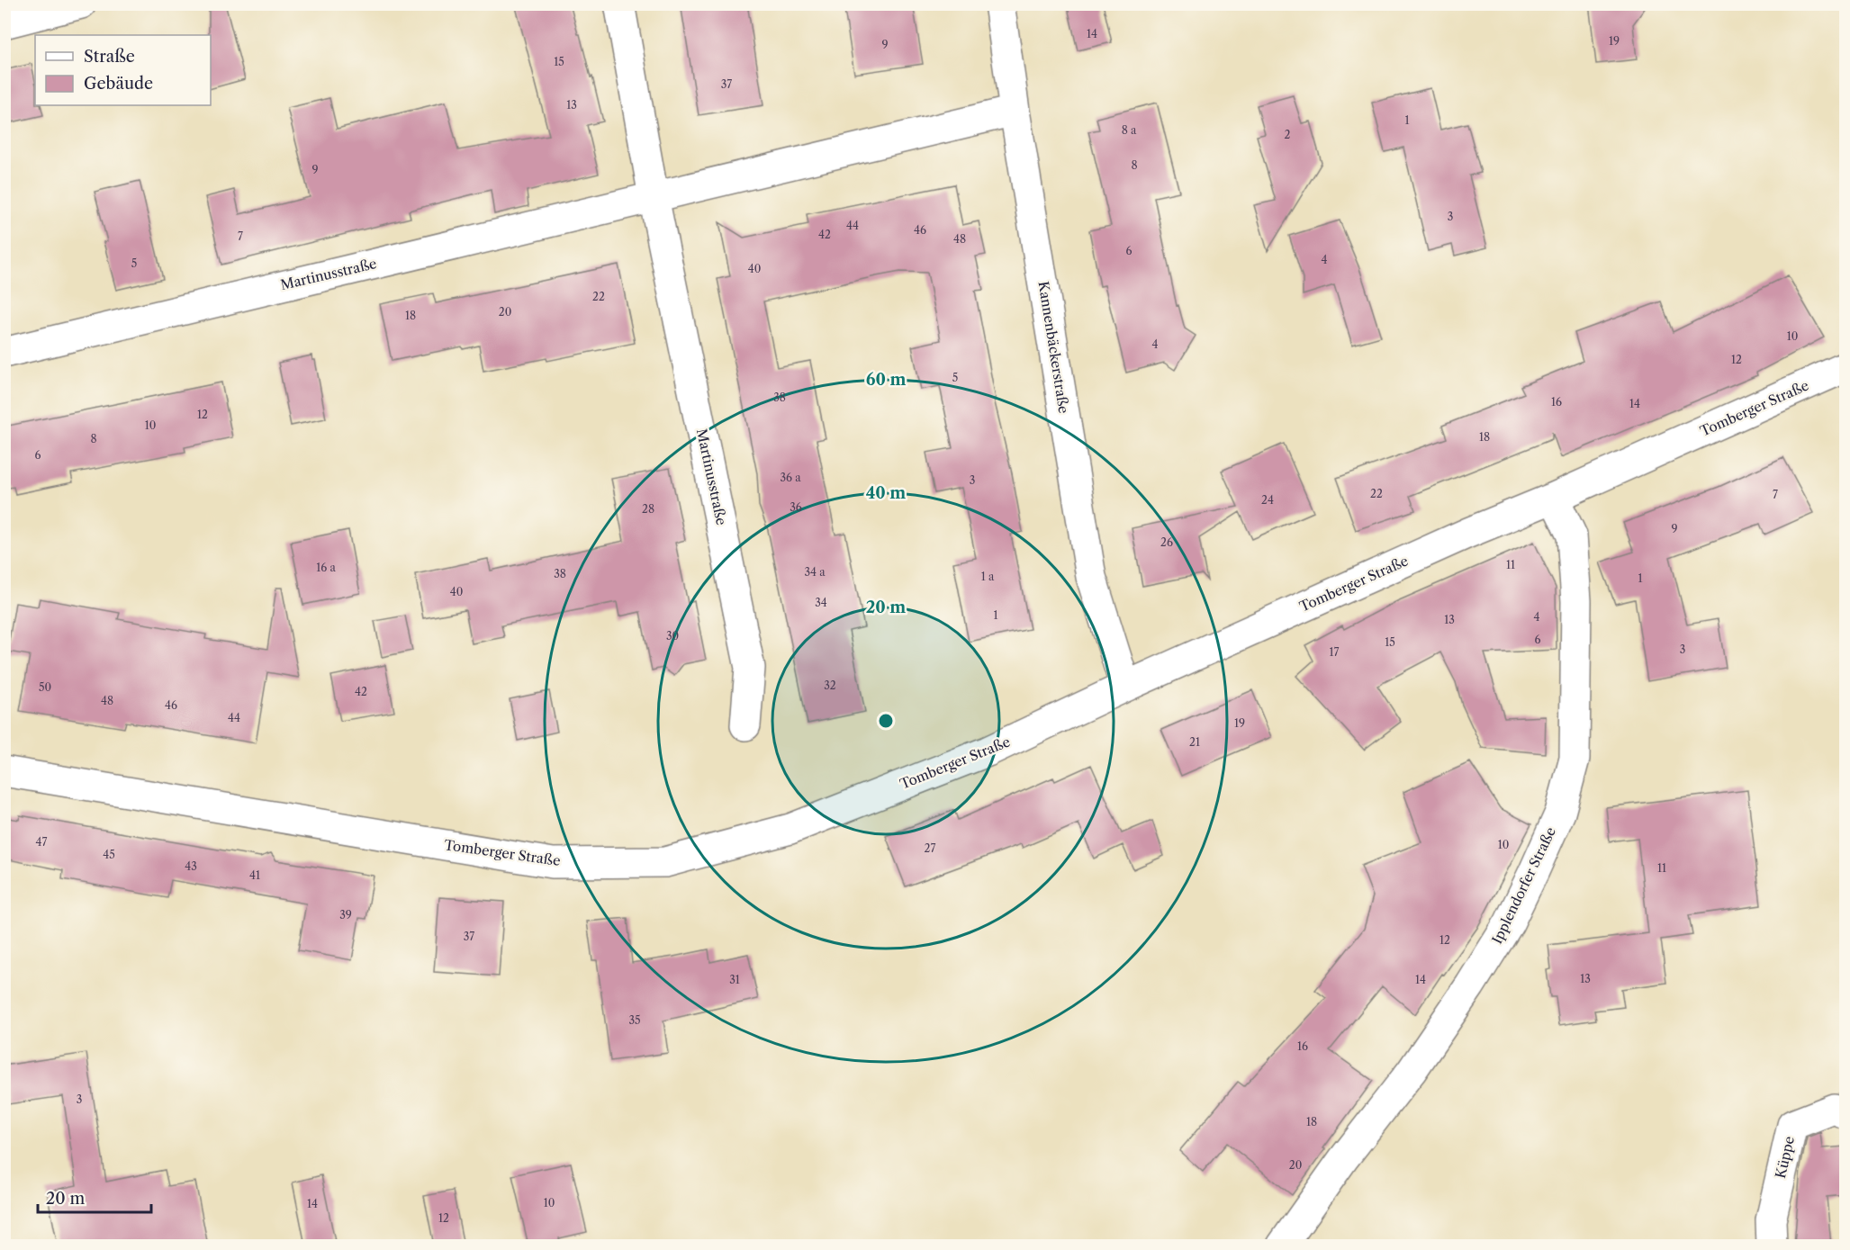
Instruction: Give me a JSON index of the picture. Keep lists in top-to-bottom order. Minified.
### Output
{"streets":{"street":["Martinusstraße","Kannenbäckerstraße","Tomberger Straße","Ipplendorfer Straße","Küppe"]},"crossings":[["Martinusstraße","Kannenbäckerstraße"],["Kannenbäckerstraße","Tomberger Straße"],["Tomberger Straße","Ipplendorfer Straße"]],"house_numbers":["14","19","9","15","37","13","1","8 a","2","8","9","3","44","46","42","7","48","6","4","5","40","22","20","18","10","4","12","5","38","16","14","12","10","18","8","6","36 a","3","22","7","24","36","28","9","26","11","16 a","34 a","38","1 a","1","40","34","1","4","13","30","6","15","3","17","32","50","42","48","46","44","19","21","47","10","27","45","43","11","41","39","37","12","13","31","14","35","16","3","18","20","10","14","12"],"legend":["Straße","Gebäude"],"scale_bar":"20 m","rings":["60 m","40 m","20 m"]}
